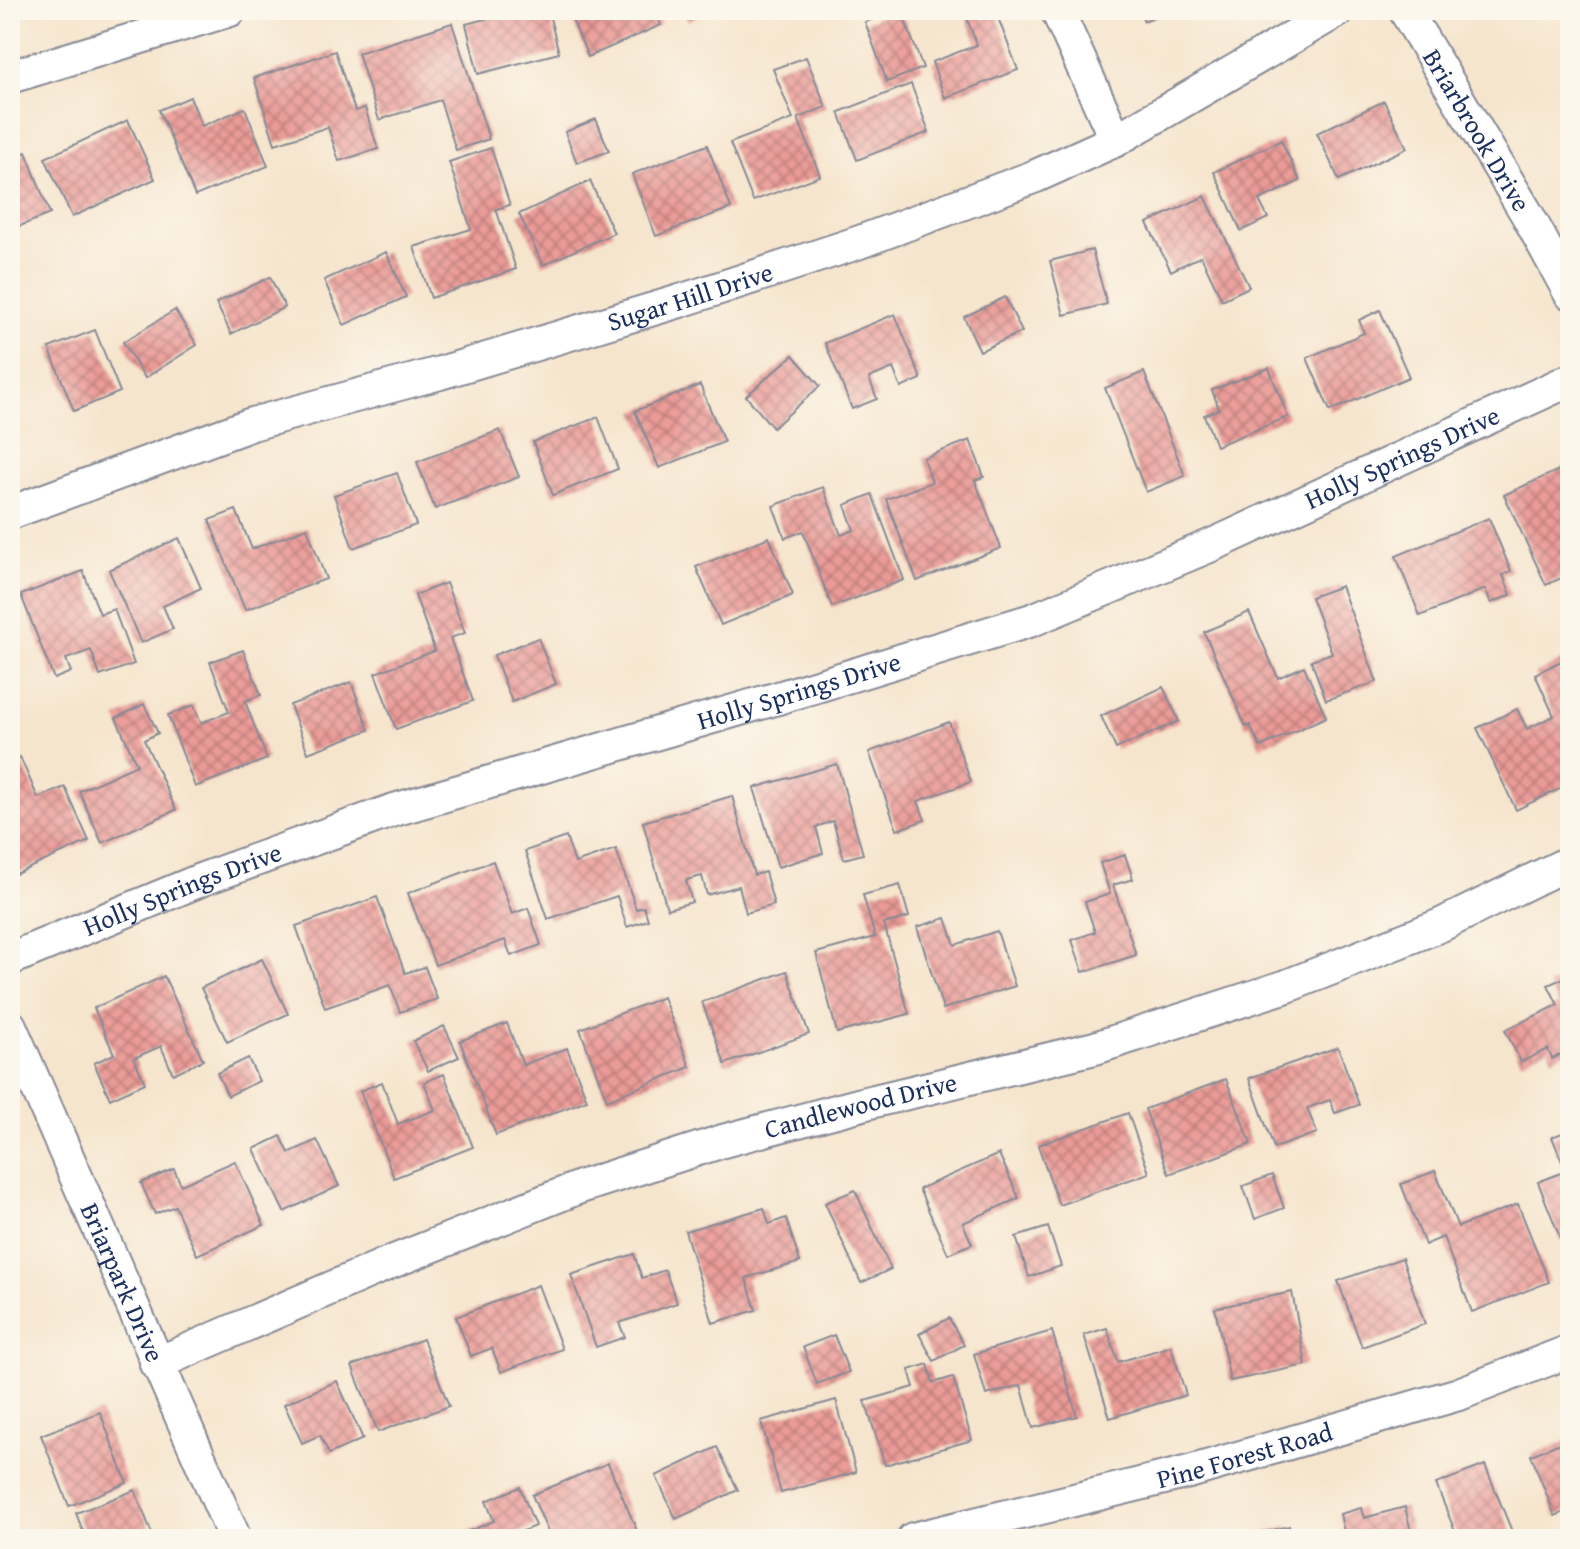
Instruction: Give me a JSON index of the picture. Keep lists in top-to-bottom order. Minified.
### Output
{"streets":{"street":["Briarbrook Drive","Sugar Hill Drive","Holly Springs Drive","Candlewood Drive","Briarpark Drive","Pine Forest Road"]},"crossings":[["Candlewood Drive","Briarpark Drive"]]}
